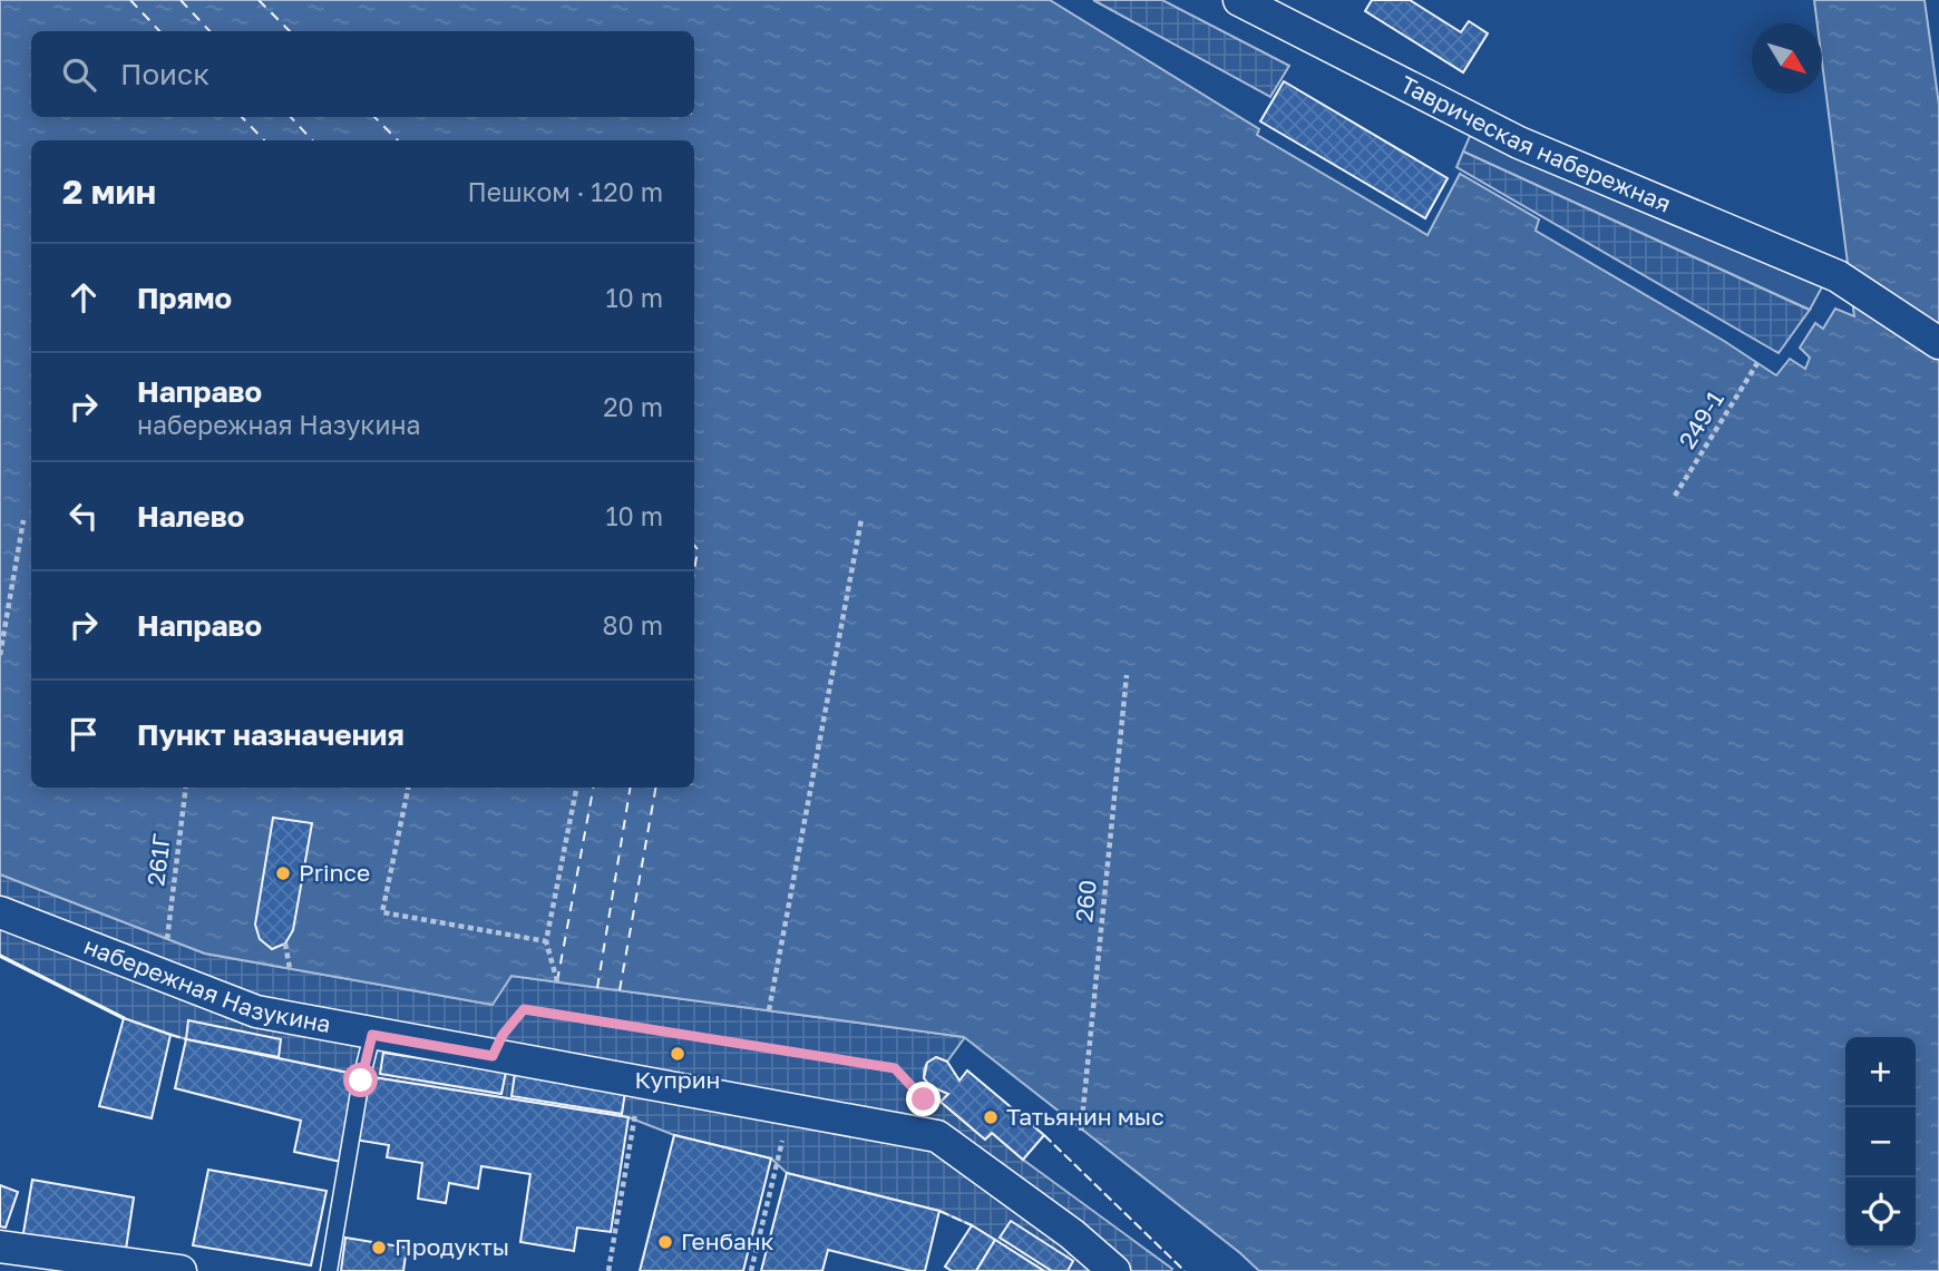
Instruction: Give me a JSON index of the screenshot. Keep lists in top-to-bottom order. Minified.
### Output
{"streets":{"street":["Таврическая набережная","набережная Назукина"],"path":["249-1","261Г","260"]},"places":["Prince","Куприн","Татьянин мыс","Генбанк","Продукты"],"north":"bottom right","page":{"search":"Поиск","heading":["2 мин","Пешком · 120 m"],"list":[["Прямо","10 m"],["Направо","набережная Назукина","20 m"],["Налево","10 m"],["Направо","80 m"],"Пункт назначения"],"map_buttons":["+","−"]}}
